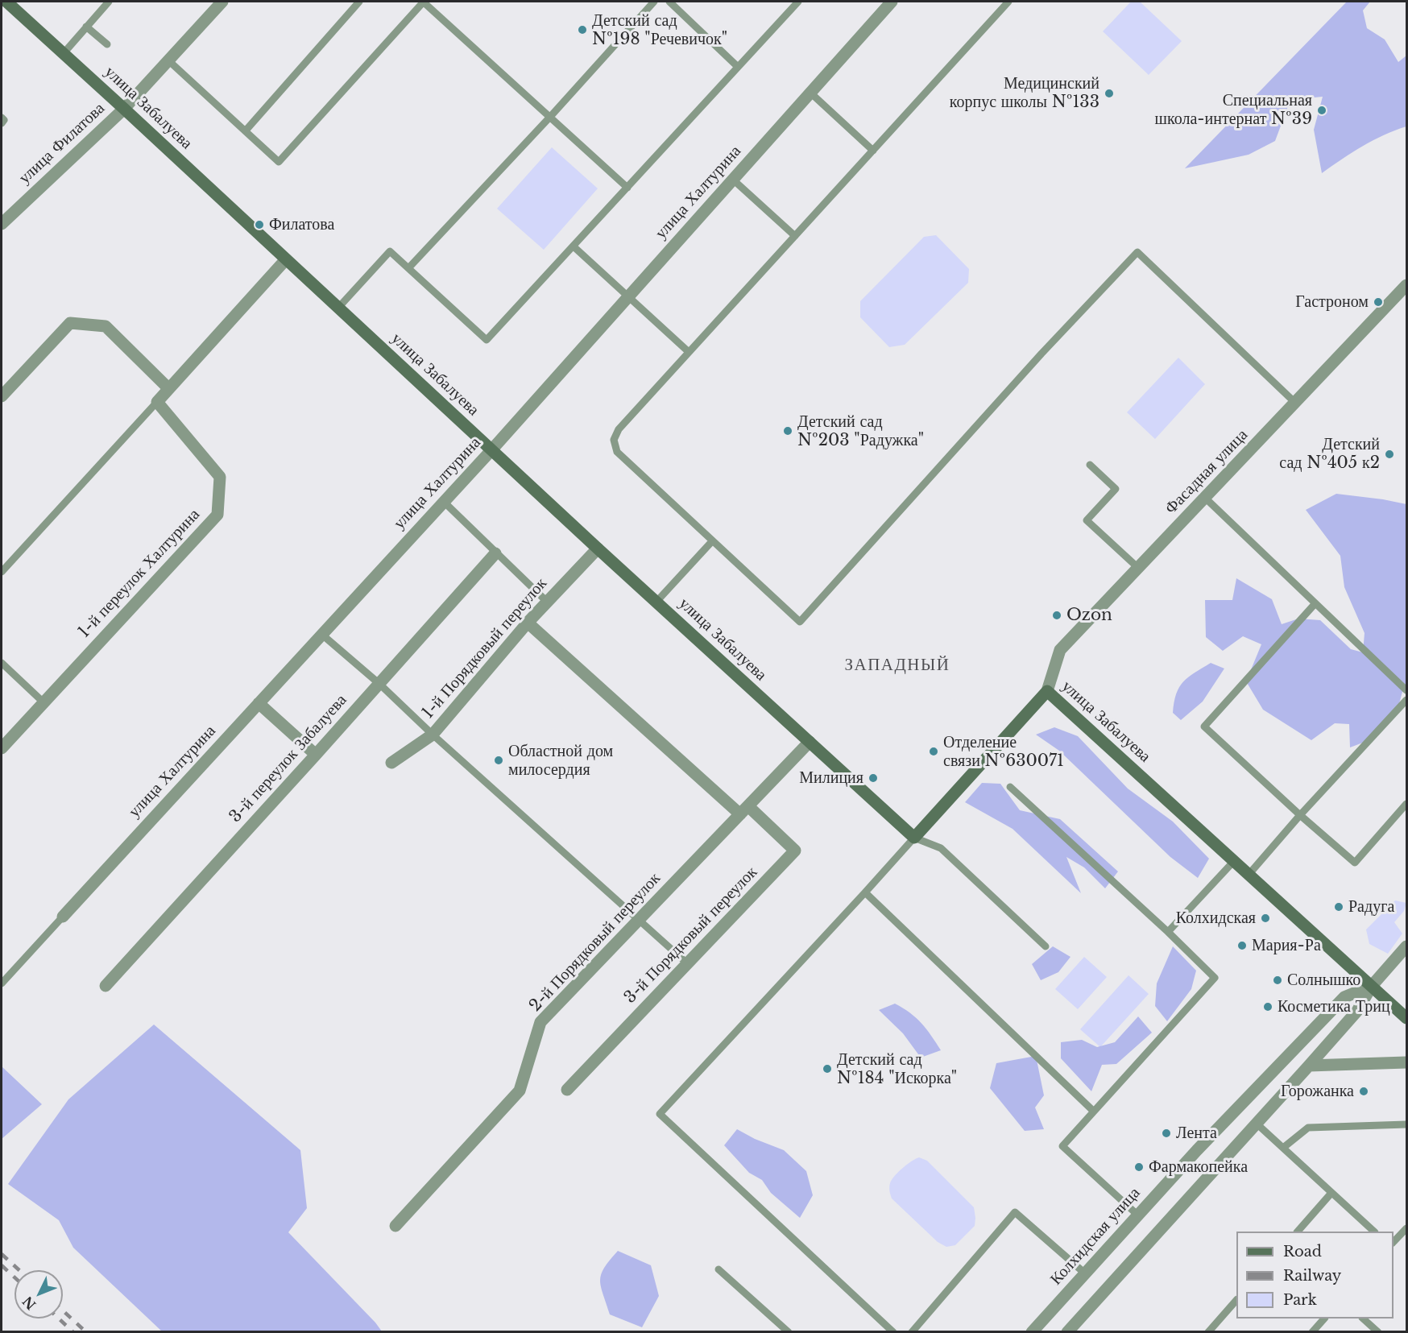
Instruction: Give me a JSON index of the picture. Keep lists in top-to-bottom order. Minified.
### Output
{"streets":{"street":["улица Забалуева","улица Филатова","улица Халтурина","Фасадная улица","1-й переулок Халтурина","1-й Порядковый переулок","3-й переулок Забалуева","3-й Порядковый переулок","2-й Порядковый переулок","Колхидская улица"]},"crossings":[["улица Забалуева","улица Филатова"],["улица Забалуева","улица Халтурина"],["улица Забалуева","Фасадная улица"],["улица Забалуева","1-й Порядковый переулок"],["улица Забалуева","2-й Порядковый переулок"],["улица Забалуева","Колхидская улица"],["3-й Порядковый переулок","2-й Порядковый переулок"]],"districts":["ЗАПАДНЫЙ"],"places":["Детский сад №198 \"Речевичок\"","Медицинский корпус школы №133","Специальная школа-интернат №39","Филатова","Гастроном","Детский сад №203 \"Радужка\"","Детский сад №405 к2","Ozon","Отделение связи №630071","Областной дом милосердия","Милиция","Радуга","Колхидская","Мария-Ра","Солнышко","Косметика Триц","Детский сад №184 \"Искорка\"","Горожанка","Лента","Фармакопейка"],"legend":["Road","Railway","Park"],"north":"bottom left"}
